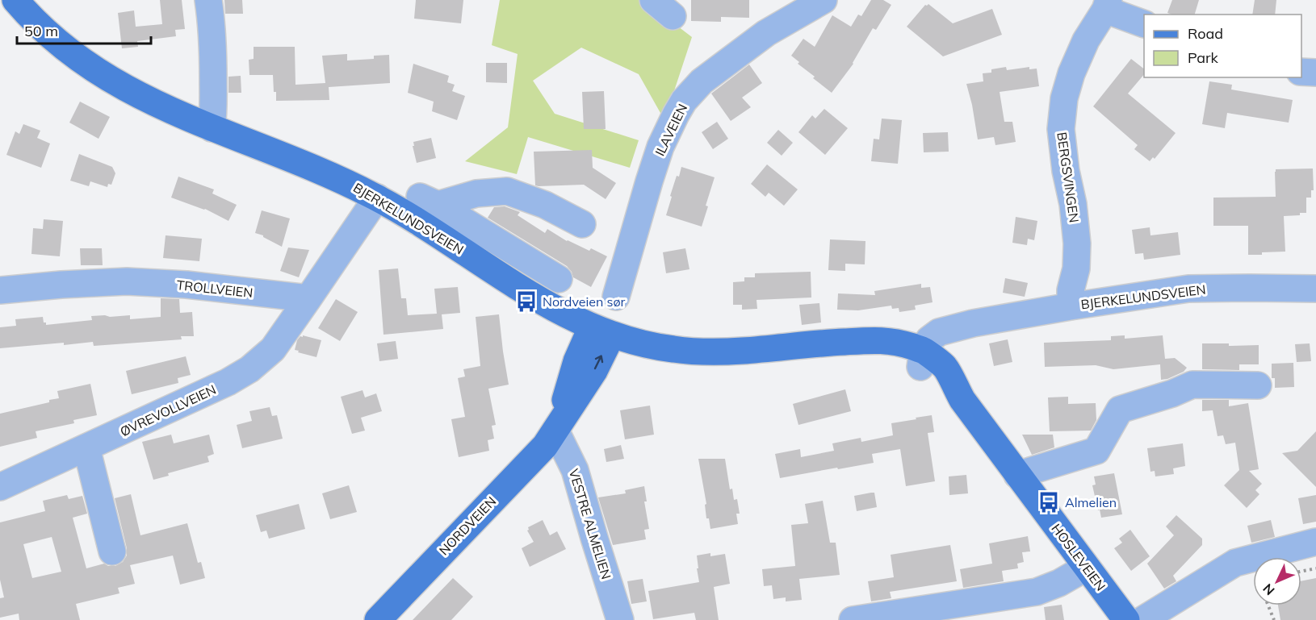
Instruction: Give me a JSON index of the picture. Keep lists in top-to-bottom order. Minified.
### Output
{"streets":{"main road":["BJERKELUNDSVEIEN","NORDVEIEN","HOSLEVEIEN"],"street":["ILAVEIEN","BERGSVINGEN","TROLLVEIEN","ØVREVOLLVEIEN","VESTRE ALMELIEN"]},"crossings":[["BERGSVINGEN","BJERKELUNDSVEIEN"],["BJERKELUNDSVEIEN","NORDVEIEN"],["BJERKELUNDSVEIEN","HOSLEVEIEN"],["TROLLVEIEN","ØVREVOLLVEIEN"],["VESTRE ALMELIEN","NORDVEIEN"]],"places":{"bus stop":["Nordveien sør","Almelien"]},"legend":["Road","Park"],"scale_bar":"50 m","north":"bottom left"}
